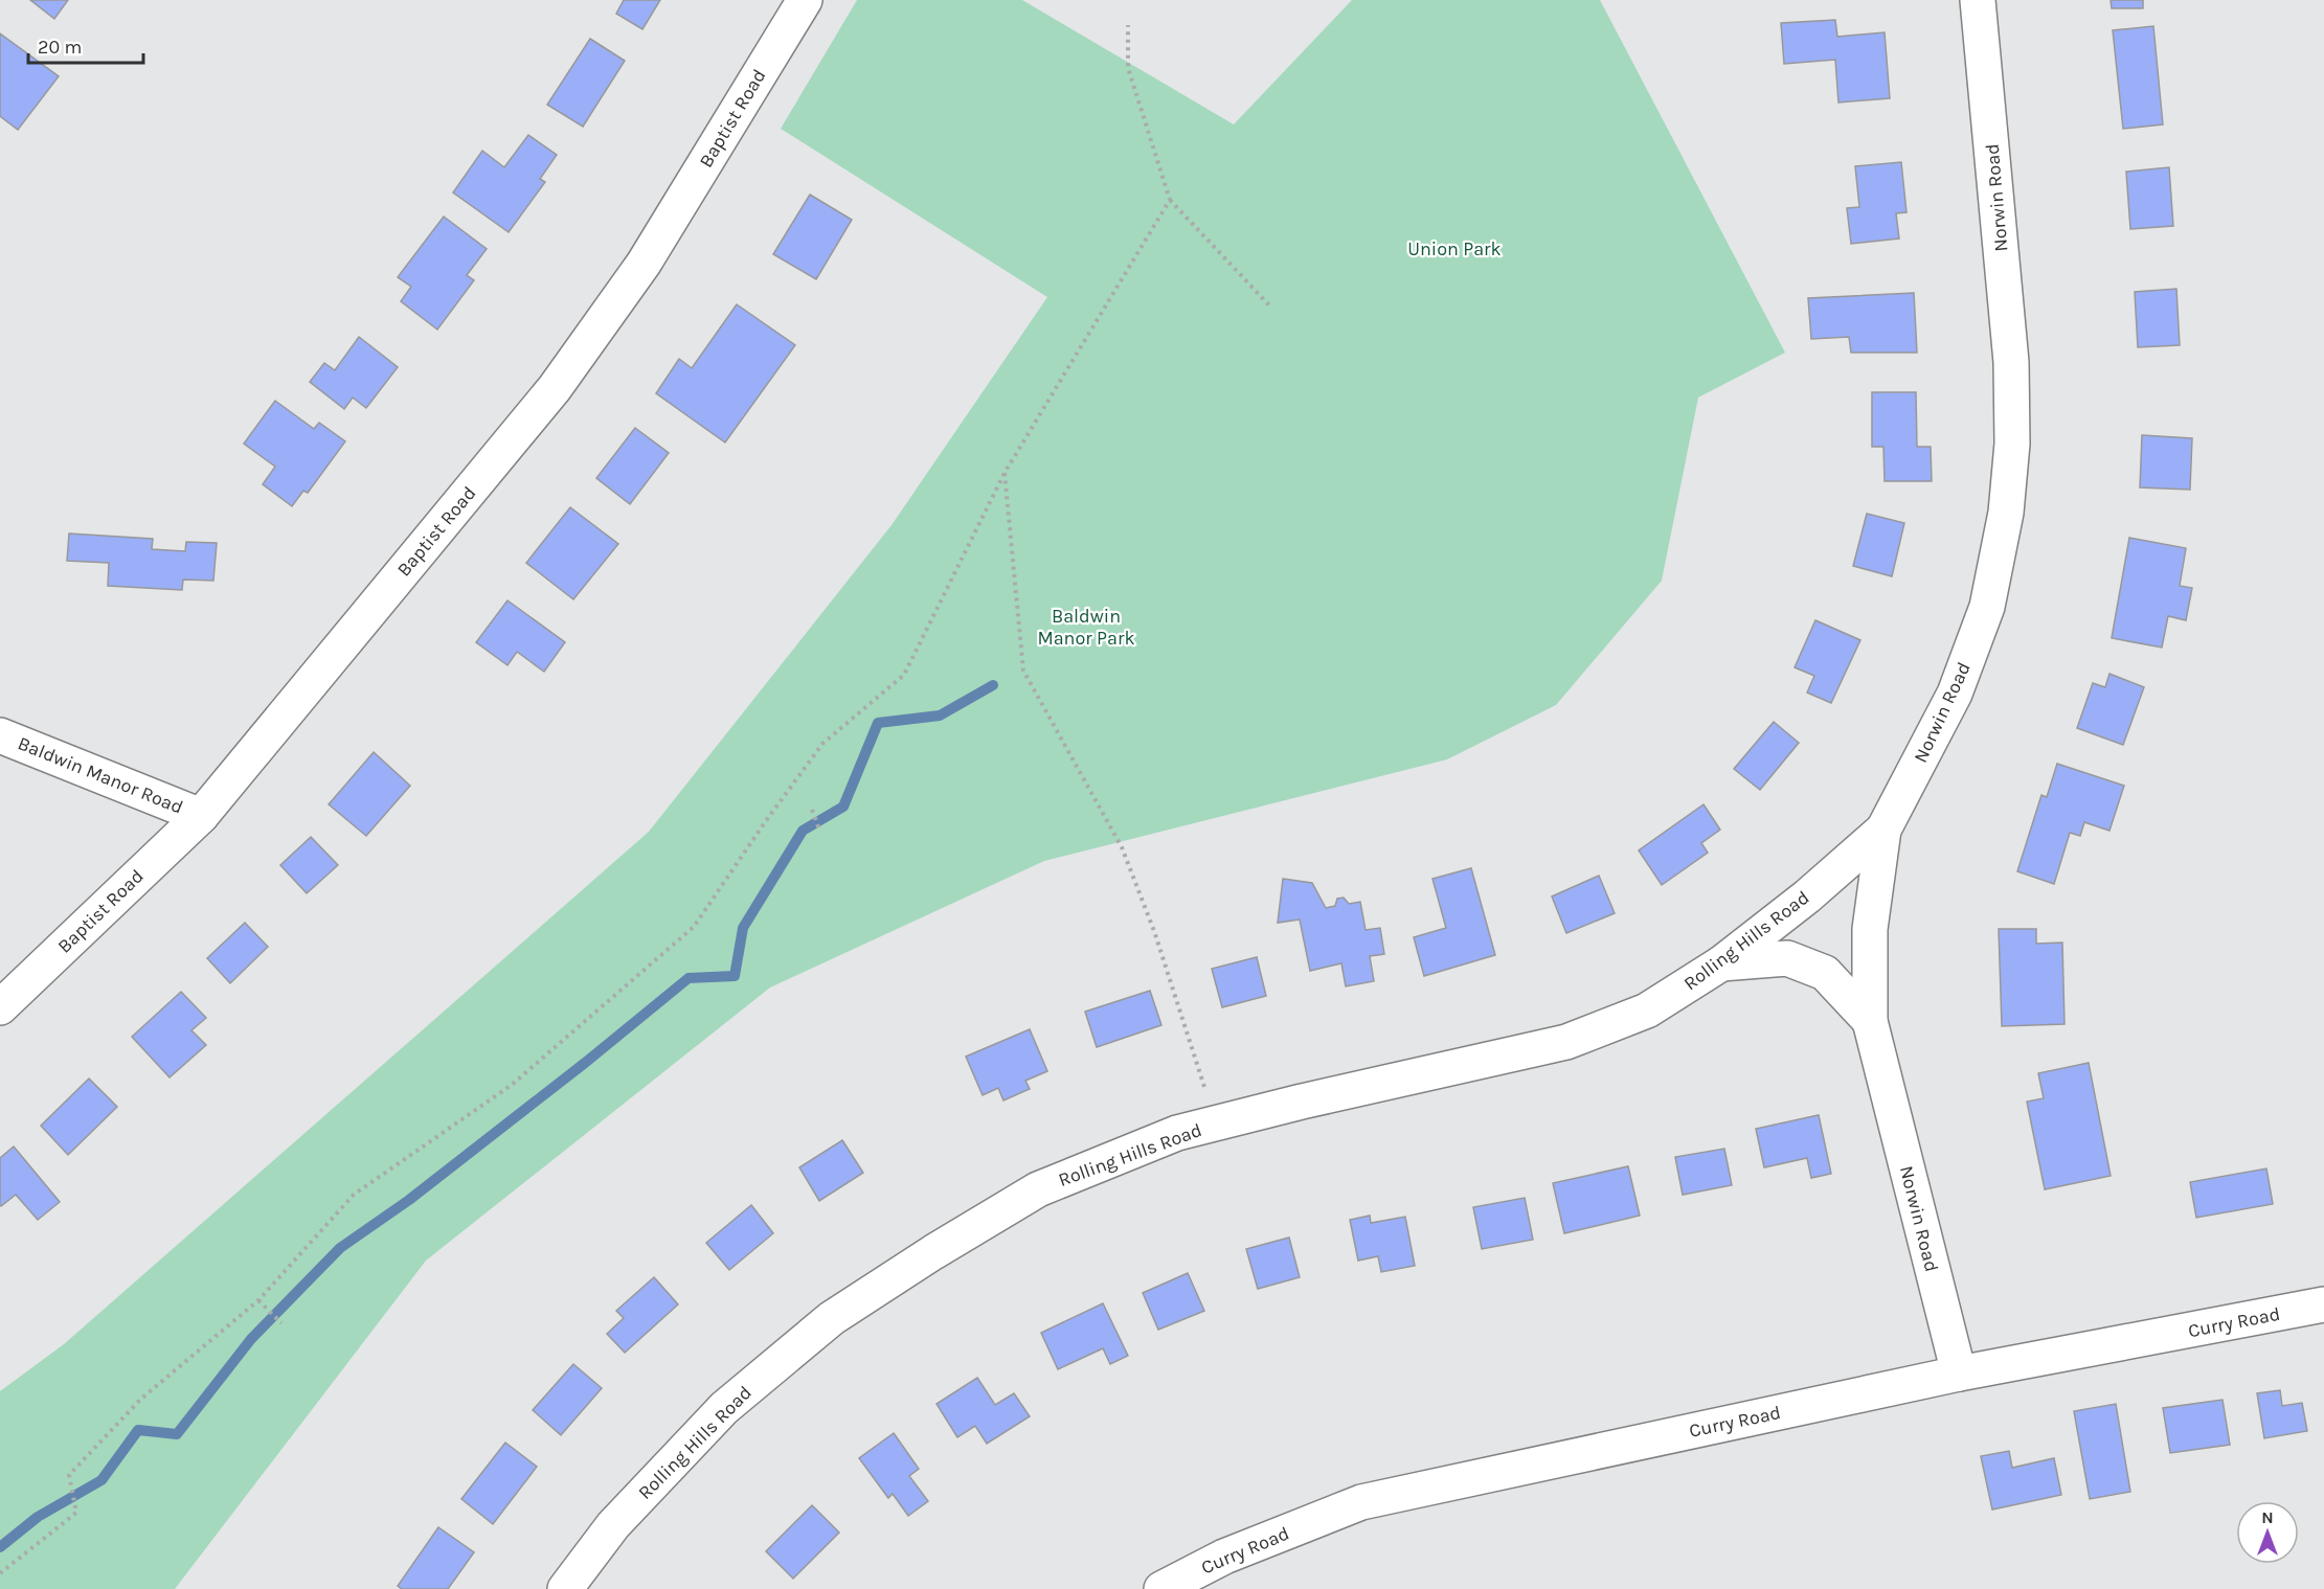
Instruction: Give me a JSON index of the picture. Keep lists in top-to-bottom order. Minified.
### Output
{"streets":{"street":["Baptist Road","Norwin Road","Baldwin Manor Road","Rolling Hills Road","Curry Road"]},"crossings":[["Baptist Road","Baldwin Manor Road"],["Norwin Road","Rolling Hills Road"],["Norwin Road","Curry Road"]],"parks":["Union Park","Baldwin Manor Park"],"scale_bar":"20 m","north":"top"}
